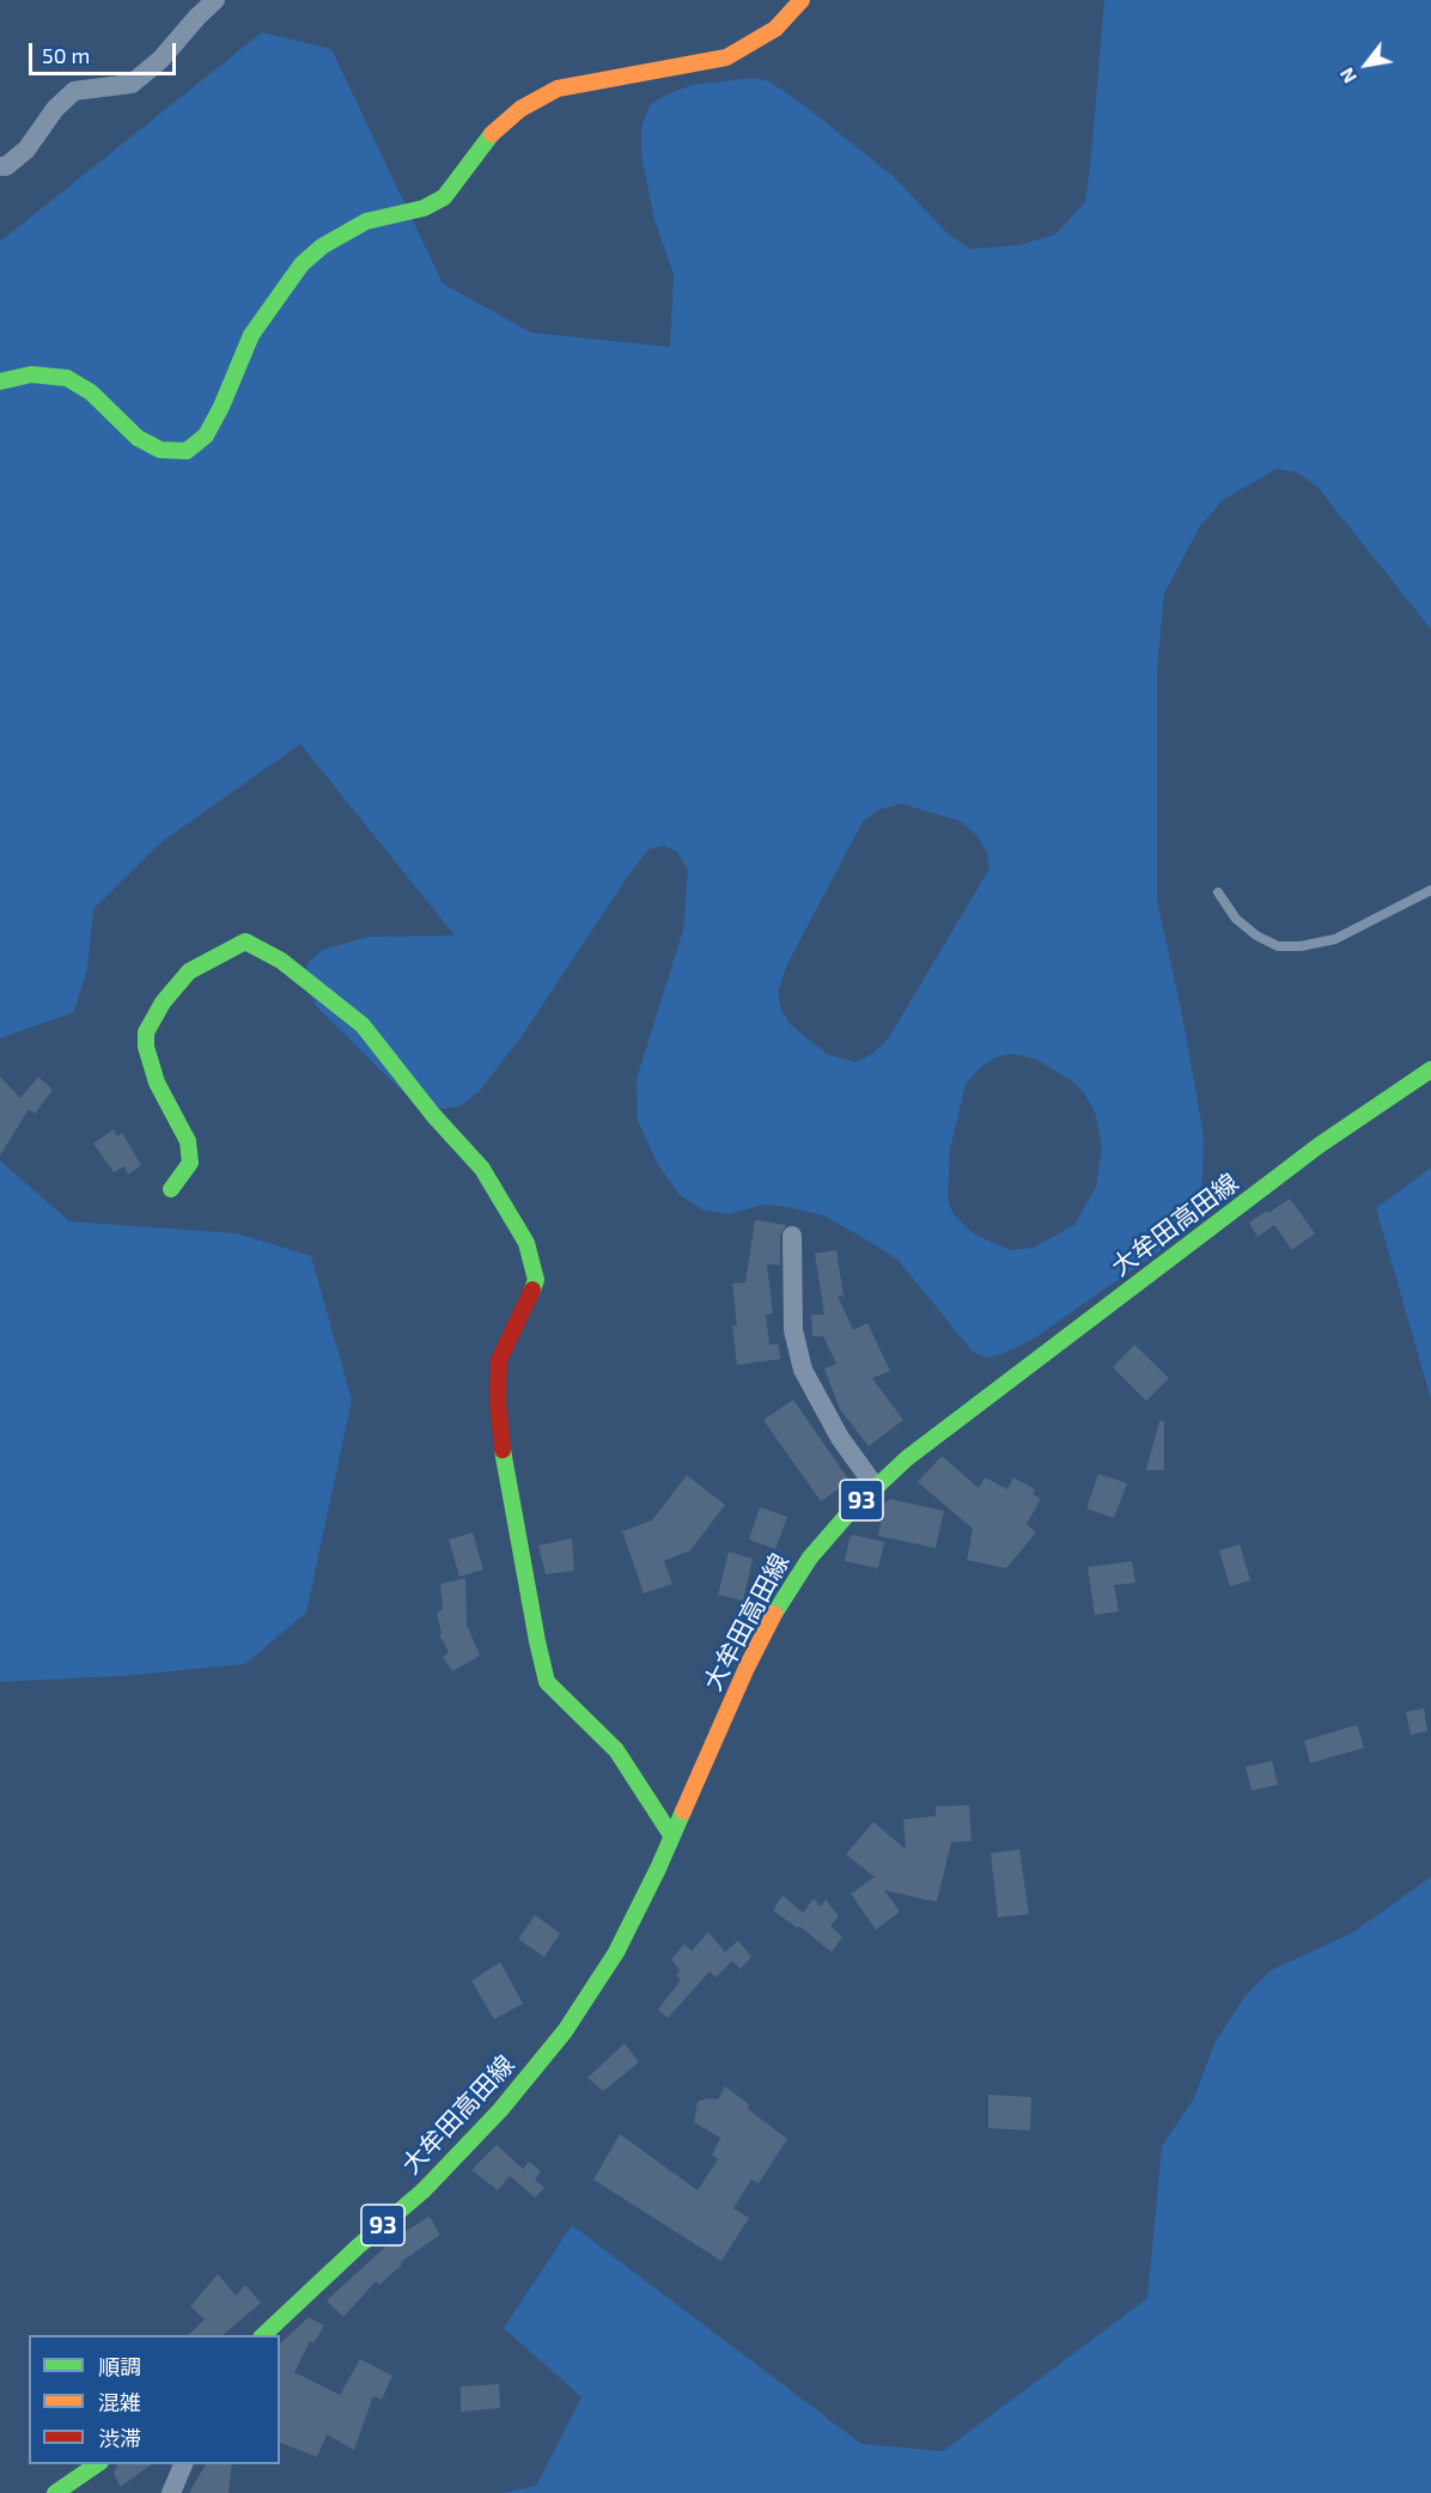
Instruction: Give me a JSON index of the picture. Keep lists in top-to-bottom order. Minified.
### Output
{"streets":{"street":["大牟田高田線","93"]},"legend":["順調","混雑","渋滞"],"scale_bar":"50 m","north":"bottom left"}
